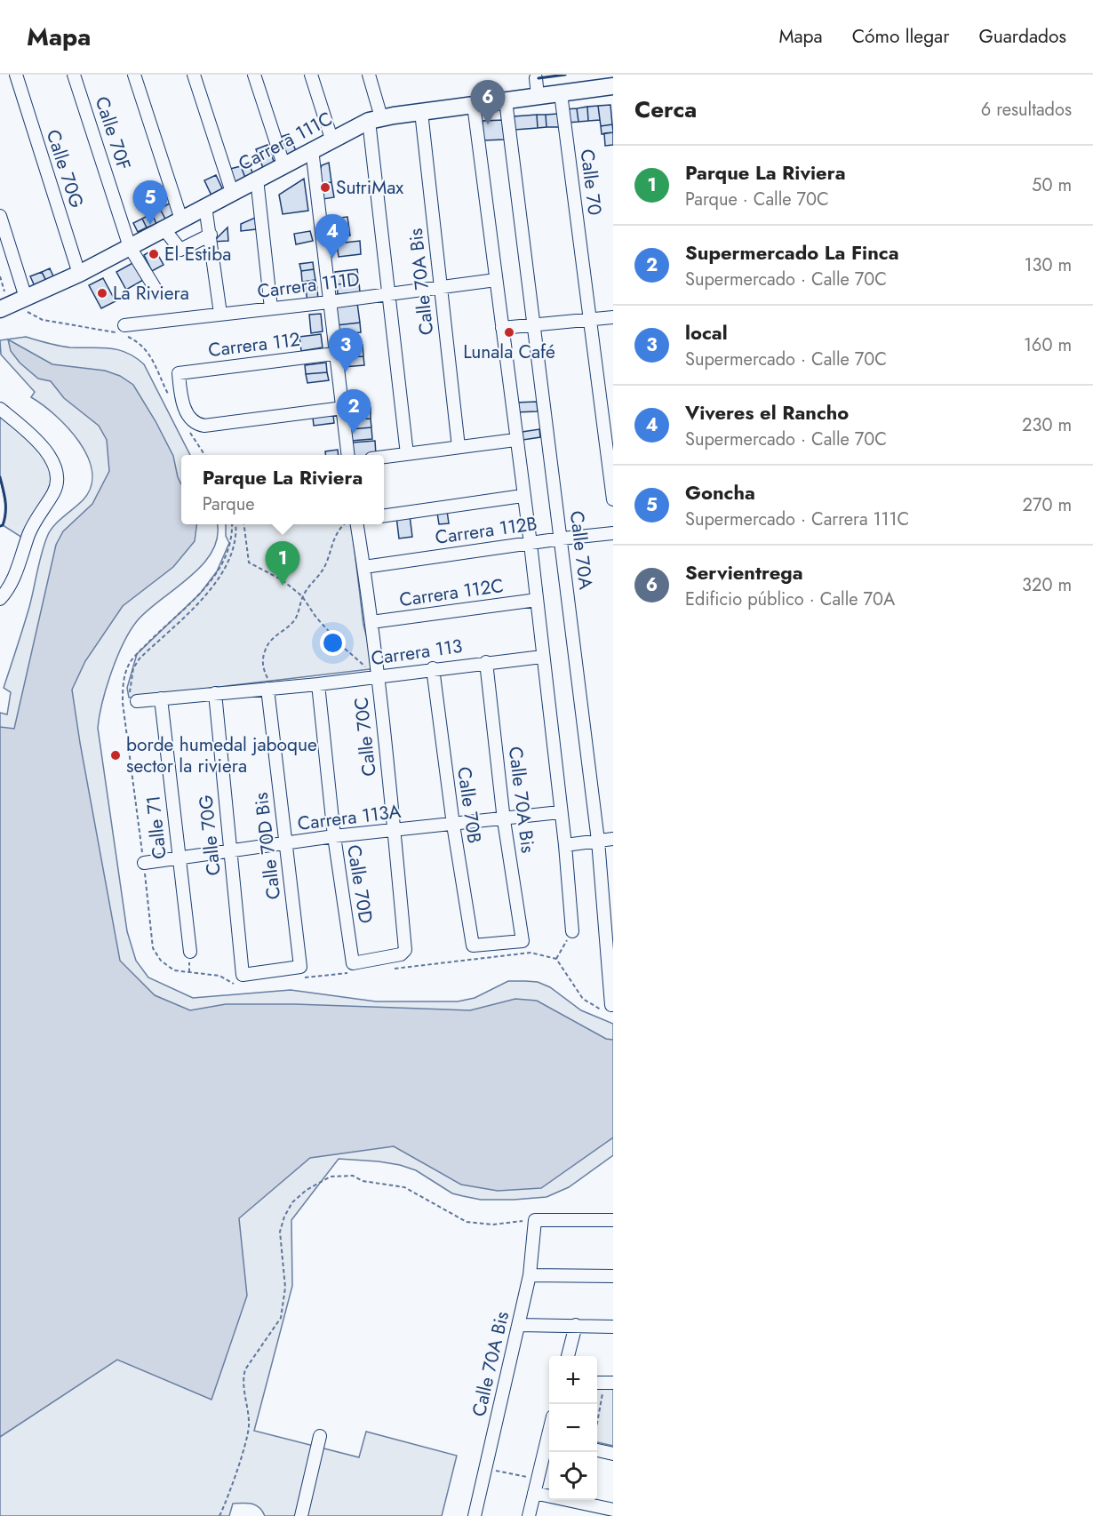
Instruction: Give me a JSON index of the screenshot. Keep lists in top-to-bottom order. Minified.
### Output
{"streets":{"main road":["Carrera 111C"],"street":["Calle 70F","Calle 70G","Calle 70","Calle 70A Bis","Carrera 111D","Carrera 112","Carrera 112B","Calle 70A","Carrera 112C","Carrera 113","Calle 70C","Calle 70B","Carrera 113A","Calle 71","Calle 70D Bis","Calle 70D"]},"crossings":[["Calle 70F","Carrera 111C"],["Carrera 111C","Calle 70G"],["Carrera 111C","Calle 70"],["Carrera 111C","Calle 70A Bis"],["Carrera 111C","Calle 70A"],["Calle 70G","Carrera 113"],["Calle 70G","Carrera 113A"],["Calle 70G","Calle 70D Bis"],["Calle 70A Bis","Carrera 111D"],["Calle 70A Bis","Carrera 113"],["Calle 70A Bis","Calle 70B"],["Calle 70A Bis","Carrera 113A"],["Carrera 112B","Calle 70A"],["Carrera 112B","Calle 70C"],["Carrera 112C","Calle 70C"],["Carrera 113","Calle 70C"],["Carrera 113","Calle 70B"],["Carrera 113","Calle 71"],["Carrera 113","Calle 70D Bis"],["Carrera 113","Calle 70D"],["Calle 70C","Carrera 113A"],["Calle 70C","Calle 70D"],["Calle 70B","Carrera 113A"],["Carrera 113A","Calle 71"],["Carrera 113A","Calle 70D Bis"],["Carrera 113A","Calle 70D"]],"places":["SutriMax","El Estiba","La Riviera","Lunala Café","borde humedal jaboque sector la riviera"],"page":{"header":"Mapa","nav":["Mapa","Cómo llegar","Guardados"],"heading":["Cerca","6 resultados"],"pins":["6","5","4","3","2","1"],"list":[{"mark":"1","name":"Parque La Riviera","note":"Parque · Calle 70C","value":"50 m"},{"mark":"2","name":"Supermercado La Finca","note":"Supermercado · Calle 70C","value":"130 m"},{"mark":"3","name":"local","note":"Supermercado · Calle 70C","value":"160 m"},{"mark":"4","name":"Viveres el Rancho","note":"Supermercado · Calle 70C","value":"230 m"},{"mark":"5","name":"Goncha","note":"Supermercado · Carrera 111C","value":"270 m"},{"mark":"6","name":"Servientrega","note":"Edificio público · Calle 70A","value":"320 m"}],"popup":["Parque La Riviera","Parque"],"map_buttons":["+","−"]}}
